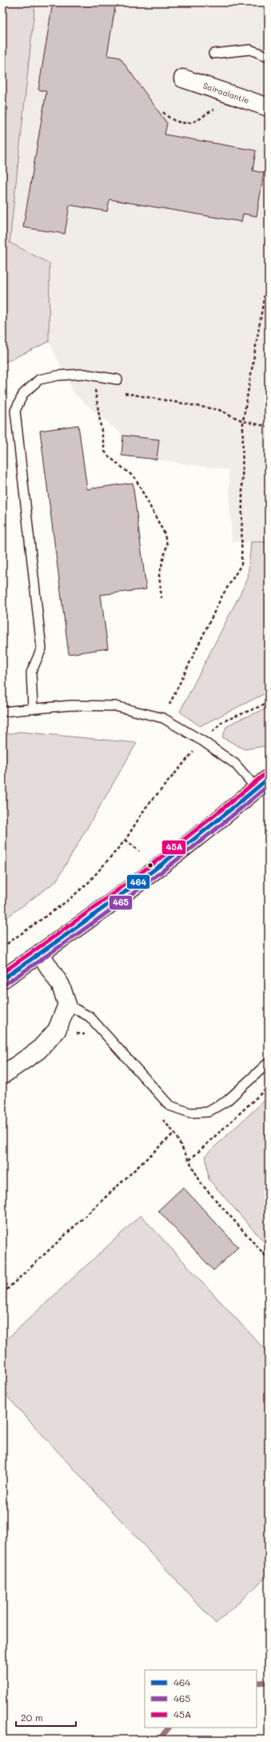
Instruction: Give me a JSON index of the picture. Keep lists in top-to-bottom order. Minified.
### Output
{"streets":{"main road":["Sairaalantie"]},"lines":["transit line 45A","transit line 464","transit line 465"],"legend":["464","465","45A"],"scale_bar":"20 m"}
